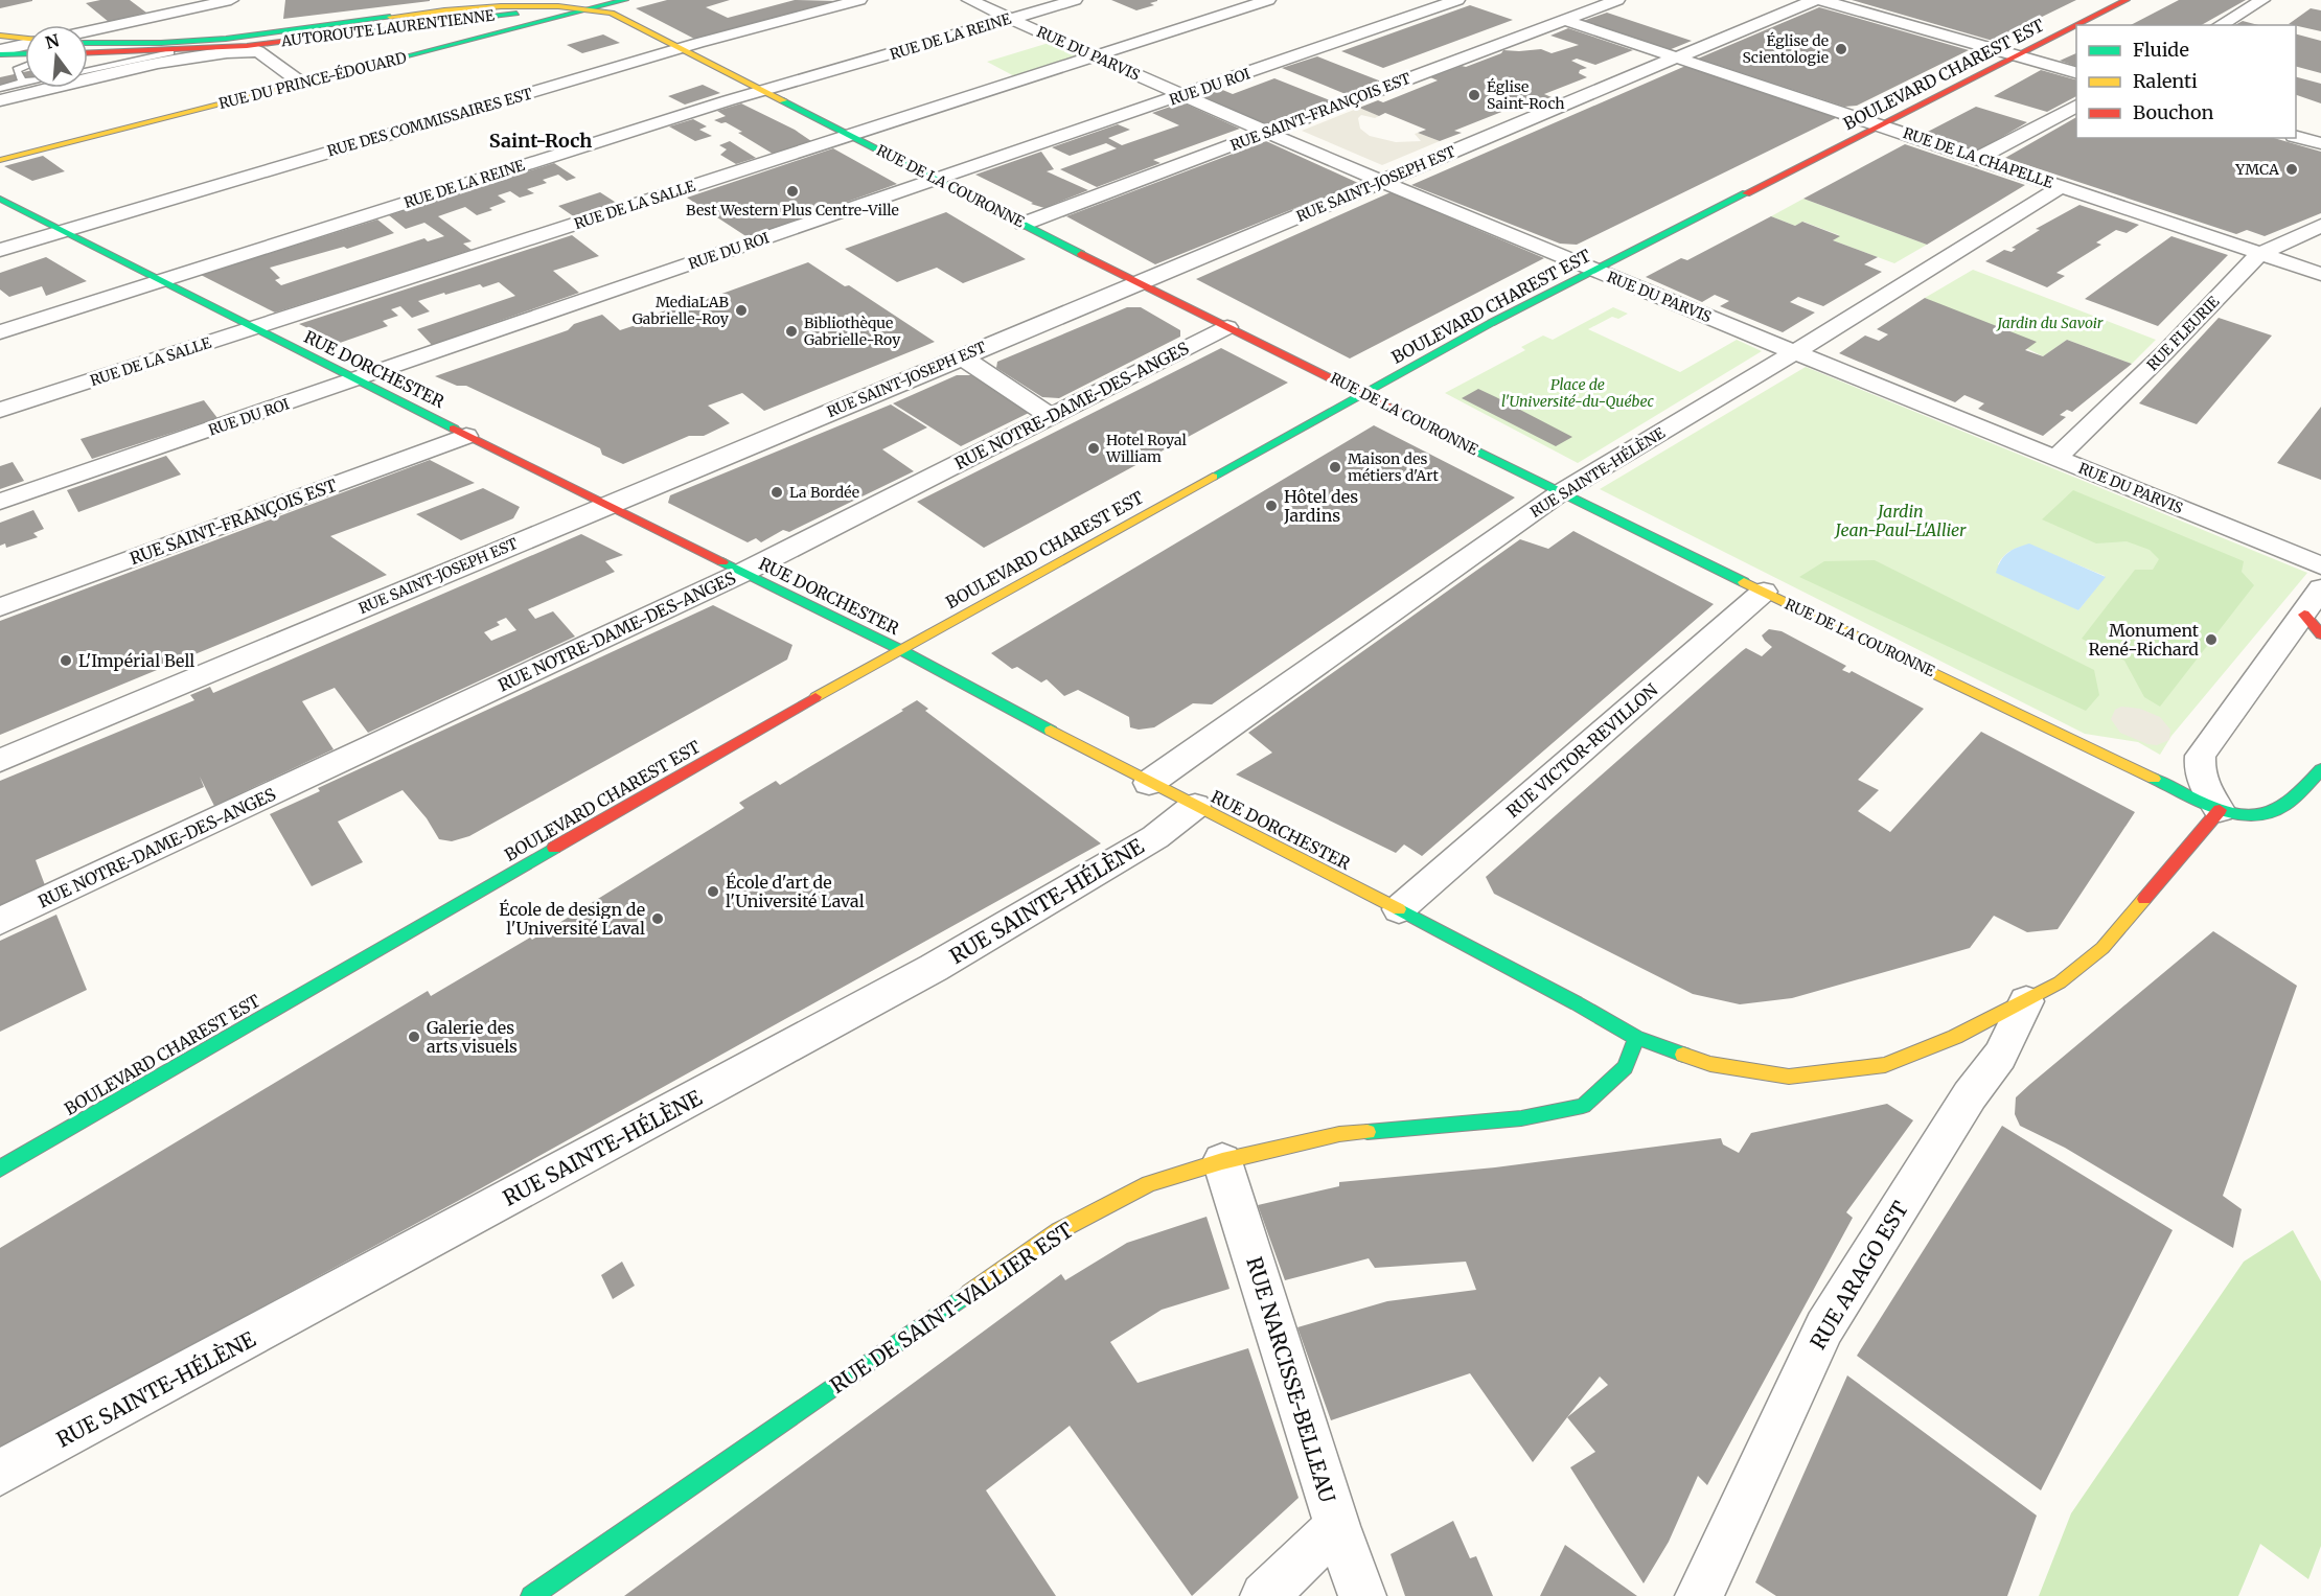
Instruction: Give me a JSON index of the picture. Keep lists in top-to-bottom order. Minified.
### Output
{"streets":{"main road":["AUTOROUTE LAURENTIENNE","BOULEVARD CHAREST EST","RUE DU PRINCE-ÉDOUARD","RUE DE LA COURONNE","RUE DORCHESTER","RUE DE SAINT-VALLIER EST"],"street":["RUE DE LA REINE","RUE DU PARVIS","RUE DU ROI","RUE SAINT-FRANÇOIS EST","RUE DES COMMISSAIRES EST","RUE DE LA CHAPELLE","RUE SAINT-JOSEPH EST","RUE DE LA SALLE","RUE FLEURIE","RUE NOTRE-DAME-DES-ANGES","RUE SAINTE-HÉLÈNE","RUE VICTOR-REVILLON","RUE ARAGO EST","RUE NARCISSE-BELLEAU"]},"crossings":[["AUTOROUTE LAURENTIENNE","RUE DU PRINCE-ÉDOUARD"],["AUTOROUTE LAURENTIENNE","RUE DE LA COURONNE"],["RUE DE LA REINE","RUE DU PARVIS"],["RUE DE LA REINE","RUE DE LA COURONNE"],["RUE DE LA REINE","RUE DORCHESTER"],["RUE DU PARVIS","BOULEVARD CHAREST EST"],["RUE DU PARVIS","RUE DU ROI"],["RUE DU PARVIS","RUE SAINT-FRANÇOIS EST"],["RUE DU PARVIS","RUE SAINT-JOSEPH EST"],["RUE DU PARVIS","RUE DE LA SALLE"],["RUE DU PARVIS","RUE FLEURIE"],["RUE DU PARVIS","RUE SAINTE-HÉLÈNE"],["BOULEVARD CHAREST EST","RUE DE LA CHAPELLE"],["BOULEVARD CHAREST EST","RUE DE LA COURONNE"],["BOULEVARD CHAREST EST","RUE DORCHESTER"],["RUE DU PRINCE-ÉDOUARD","RUE DE LA COURONNE"],["RUE DU ROI","RUE DE LA COURONNE"],["RUE DU ROI","RUE DORCHESTER"],["RUE SAINT-FRANÇOIS EST","RUE DE LA CHAPELLE"],["RUE SAINT-FRANÇOIS EST","RUE DE LA COURONNE"],["RUE SAINT-FRANÇOIS EST","RUE DORCHESTER"],["RUE DES COMMISSAIRES EST","RUE DE LA COURONNE"],["RUE DES COMMISSAIRES EST","RUE DORCHESTER"],["RUE DE LA CHAPELLE","RUE SAINT-JOSEPH EST"],["RUE DE LA CHAPELLE","RUE FLEURIE"],["RUE DE LA CHAPELLE","RUE SAINTE-HÉLÈNE"],["RUE SAINT-JOSEPH EST","RUE DE LA COURONNE"],["RUE SAINT-JOSEPH EST","RUE DORCHESTER"],["RUE DE LA COURONNE","RUE DE LA SALLE"],["RUE DE LA COURONNE","RUE NOTRE-DAME-DES-ANGES"],["RUE DE LA COURONNE","RUE SAINTE-HÉLÈNE"],["RUE DE LA COURONNE","RUE VICTOR-REVILLON"],["RUE DE LA SALLE","RUE DORCHESTER"],["RUE DORCHESTER","RUE NOTRE-DAME-DES-ANGES"],["RUE DORCHESTER","RUE SAINTE-HÉLÈNE"],["RUE DORCHESTER","RUE VICTOR-REVILLON"],["RUE DORCHESTER","RUE DE SAINT-VALLIER EST"],["RUE DE SAINT-VALLIER EST","RUE NARCISSE-BELLEAU"]],"districts":["Saint-Roch"],"parks":["Jardin du Savoir","Place de l'Université-du-Québec","Jardin Jean-Paul-L'Allier"],"places":["Église de Scientologie","Église Saint-Roch","YMCA","Best Western Plus Centre-Ville","MediaLAB Gabrielle-Roy","Bibliothèque Gabrielle-Roy","Hotel Royal William","Maison des métiers d'Art","La Bordée","Hôtel des Jardins","Monument René-Richard","L'Impérial Bell","École d'art de l'Université Laval","École de design de l'Université Laval","Galerie des arts visuels"],"legend":["Fluide","Ralenti","Bouchon"],"north":"top"}
